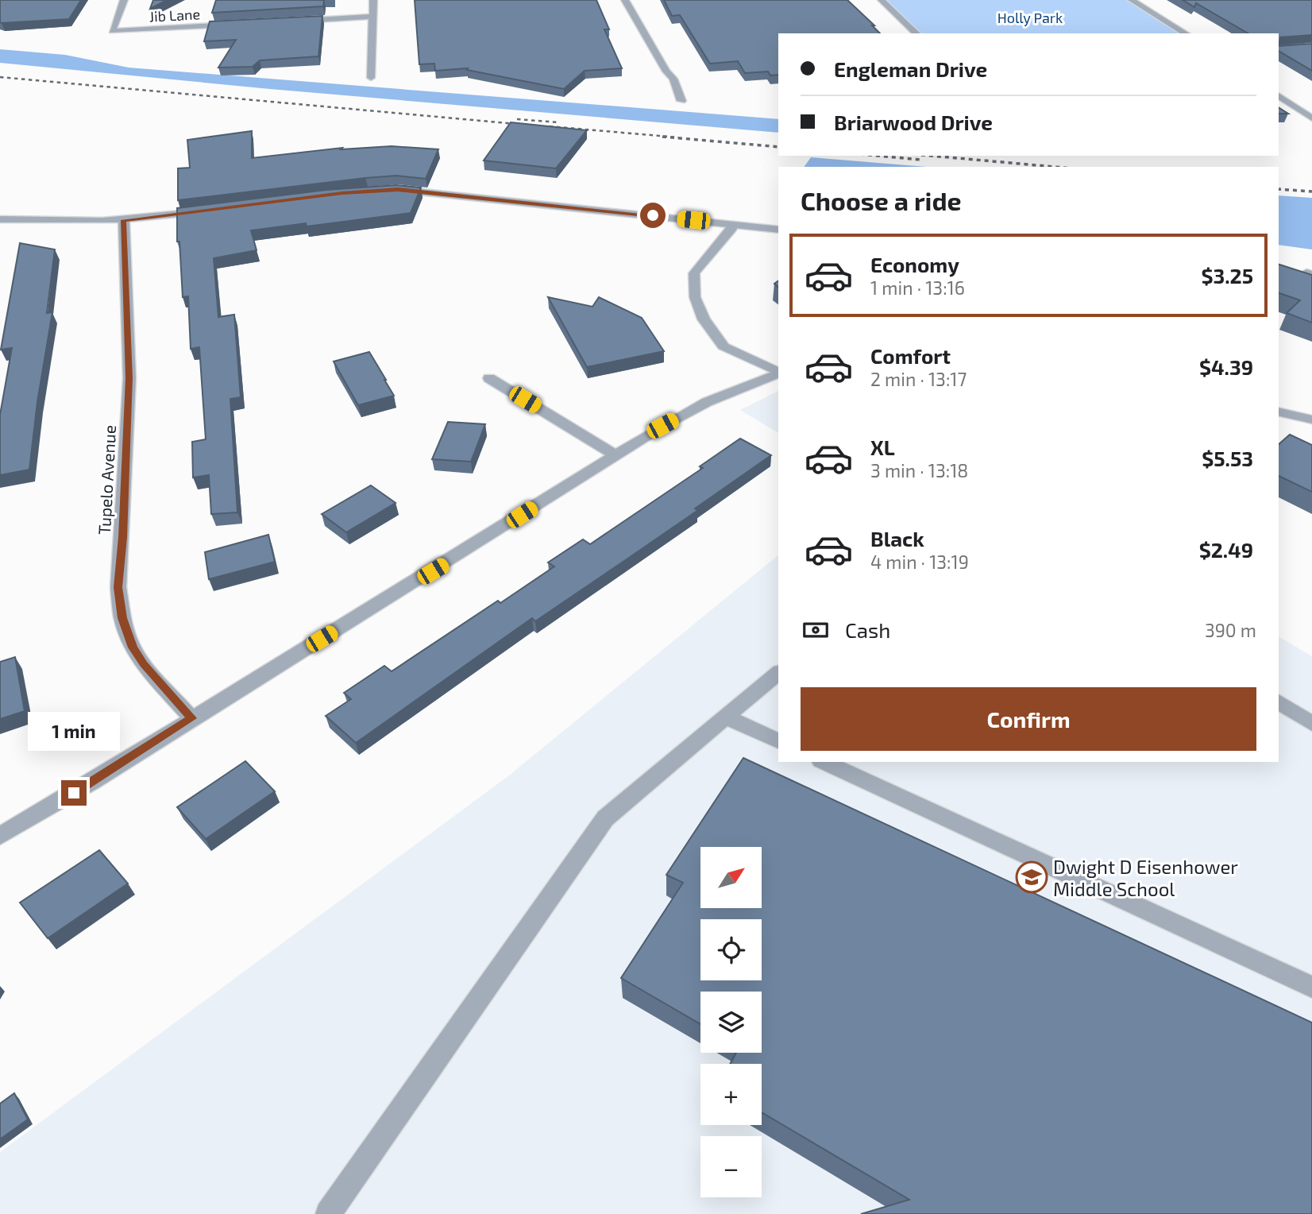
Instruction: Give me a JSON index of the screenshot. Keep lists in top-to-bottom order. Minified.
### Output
{"streets":{"street":["Jib Lane","Tupelo Avenue"]},"parks":["Holly Park"],"places":{"school or university":["Dwight D Eisenhower Middle School"]},"north":"top right","page":{"banner":["Engleman Drive","Briarwood Drive"],"heading":"Choose a ride","list":[{"name":"Economy","note":"1 min · 13:16","value":"$3.25"},{"name":"Comfort","note":"2 min · 13:17","value":"$4.39"},{"name":"XL","note":"3 min · 13:18","value":"$5.53"},{"name":"Black","note":"4 min · 13:19","value":"$2.49"}],"pay":["Cash","390 m"],"buttons":"Confirm","bubble":"1 min","map_buttons":["+","−"]}}
